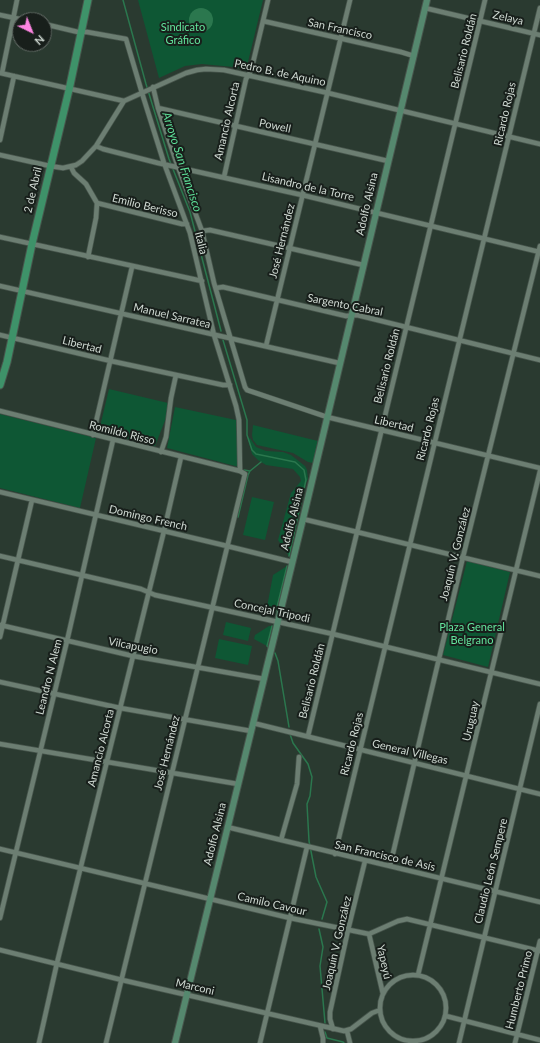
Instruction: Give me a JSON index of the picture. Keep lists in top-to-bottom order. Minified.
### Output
{"streets":{"main road":["2 de Abril"],"street":["Zelaya","San Francisco","Belisario Roldán","Pedro B. de Aquino","Ricardo Rojas","Amancio Alcorta","Powell","Lisandro de la Torre","Adolfo Alsina","Emilio Berisso","José Hernández","Italia","Sargento Cabral","Manuel Sarratea","Libertad","Romildo Risso","Domingo French","Joaquín V. González","Concejal Tripodi","Vilcapugio","Leandro N Alem","Uruguay","General Villegas","San Francisco de Asís","Claudio León Sempere","Camilo Cavour","Yapeyú","Marconi","Humberto Primo"]},"crossings":[["Zelaya","Belisario Roldán"],["Zelaya","Ricardo Rojas"],["Zelaya","Adolfo Alsina"],["San Francisco","Amancio Alcorta"],["San Francisco","Adolfo Alsina"],["San Francisco","José Hernández"],["Belisario Roldán","Pedro B. de Aquino"],["Belisario Roldán","Lisandro de la Torre"],["Belisario Roldán","Sargento Cabral"],["Belisario Roldán","Libertad"],["Belisario Roldán","Concejal Tripodi"],["Belisario Roldán","General Villegas"],["Pedro B. de Aquino","Ricardo Rojas"],["Pedro B. de Aquino","Amancio Alcorta"],["Pedro B. de Aquino","Adolfo Alsina"],["Pedro B. de Aquino","José Hernández"],["Pedro B. de Aquino","Italia"],["Ricardo Rojas","Lisandro de la Torre"],["Ricardo Rojas","Sargento Cabral"],["Ricardo Rojas","Libertad"],["Ricardo Rojas","Concejal Tripodi"],["Ricardo Rojas","General Villegas"],["Ricardo Rojas","San Francisco de Asís"],["Amancio Alcorta","Powell"],["Amancio Alcorta","Lisandro de la Torre"],["Amancio Alcorta","Romildo Risso"],["Amancio Alcorta","Domingo French"],["Amancio Alcorta","Concejal Tripodi"],["Amancio Alcorta","Vilcapugio"],["Amancio Alcorta","Camilo Cavour"],["Amancio Alcorta","Marconi"],["Powell","Adolfo Alsina"],["Powell","José Hernández"],["Powell","Italia"],["Lisandro de la Torre","Adolfo Alsina"],["Lisandro de la Torre","José Hernández"],["Lisandro de la Torre","Italia"],["Lisandro de la Torre","Joaquín V. González"],["2 de Abril","Italia"],["2 de Abril","Manuel Sarratea"],["2 de Abril","Libertad"],["Adolfo Alsina","Sargento Cabral"],["Adolfo Alsina","Manuel Sarratea"],["Adolfo Alsina","Libertad"],["Adolfo Alsina","Domingo French"],["Adolfo Alsina","Concejal Tripodi"],["Adolfo Alsina","Vilcapugio"],["Adolfo Alsina","General Villegas"],["Adolfo Alsina","San Francisco de Asís"],["Adolfo Alsina","Camilo Cavour"],["Adolfo Alsina","Marconi"],["Emilio Berisso","Italia"],["José Hernández","Italia"],["José Hernández","Sargento Cabral"],["José Hernández","Manuel Sarratea"],["José Hernández","Romildo Risso"],["José Hernández","Domingo French"],["José Hernández","Concejal Tripodi"],["José Hernández","Vilcapugio"],["José Hernández","Camilo Cavour"],["José Hernández","Marconi"],["Italia","Sargento Cabral"],["Italia","Manuel Sarratea"],["Italia","Libertad"],["Italia","Romildo Risso"],["Sargento Cabral","Joaquín V. González"],["Libertad","Joaquín V. González"],["Romildo Risso","Leandro N Alem"],["Domingo French","Leandro N Alem"],["Joaquín V. González","Concejal Tripodi"],["Joaquín V. González","General Villegas"],["Joaquín V. González","San Francisco de Asís"],["Joaquín V. González","Camilo Cavour"],["Joaquín V. González","Marconi"],["Concejal Tripodi","Leandro N Alem"],["Concejal Tripodi","Uruguay"],["Vilcapugio","Leandro N Alem"],["Leandro N Alem","Camilo Cavour"],["Uruguay","General Villegas"],["Uruguay","San Francisco de Asís"],["Uruguay","Yapeyú"],["General Villegas","Claudio León Sempere"],["San Francisco de Asís","Claudio León Sempere"],["Camilo Cavour","Yapeyú"]],"water":["Arroyo San Francisco"],"parks":["Sindicato Gráfico","Plaza General Belgrano"],"north":"bottom right"}
